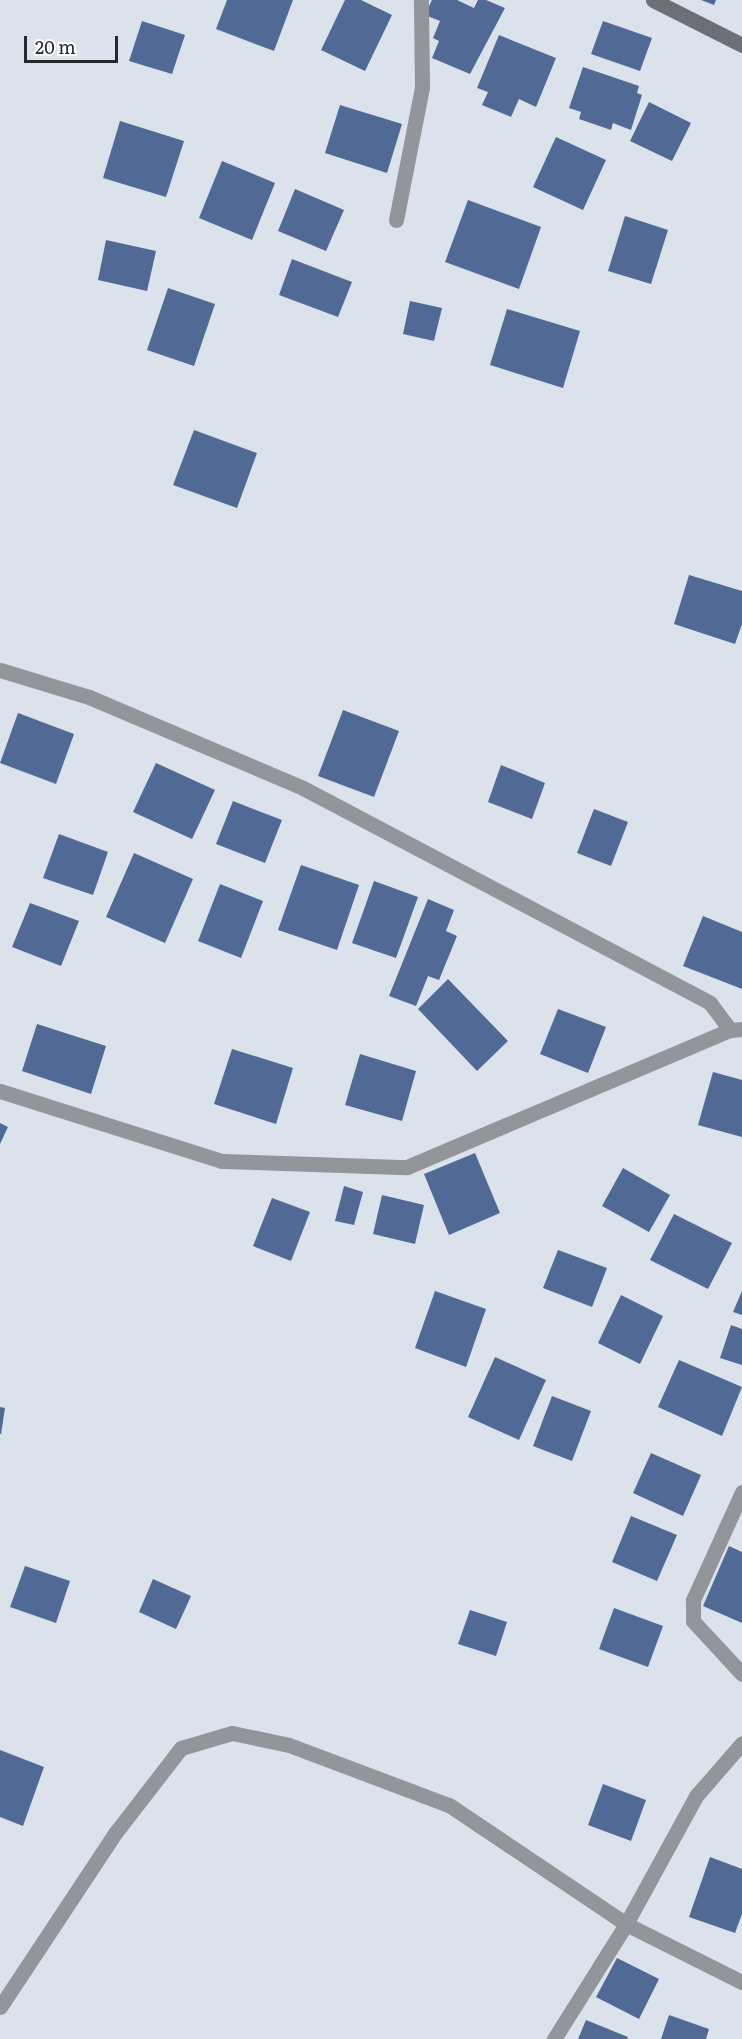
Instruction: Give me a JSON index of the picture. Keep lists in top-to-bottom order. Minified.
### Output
{"scale_bar":"20 m"}
